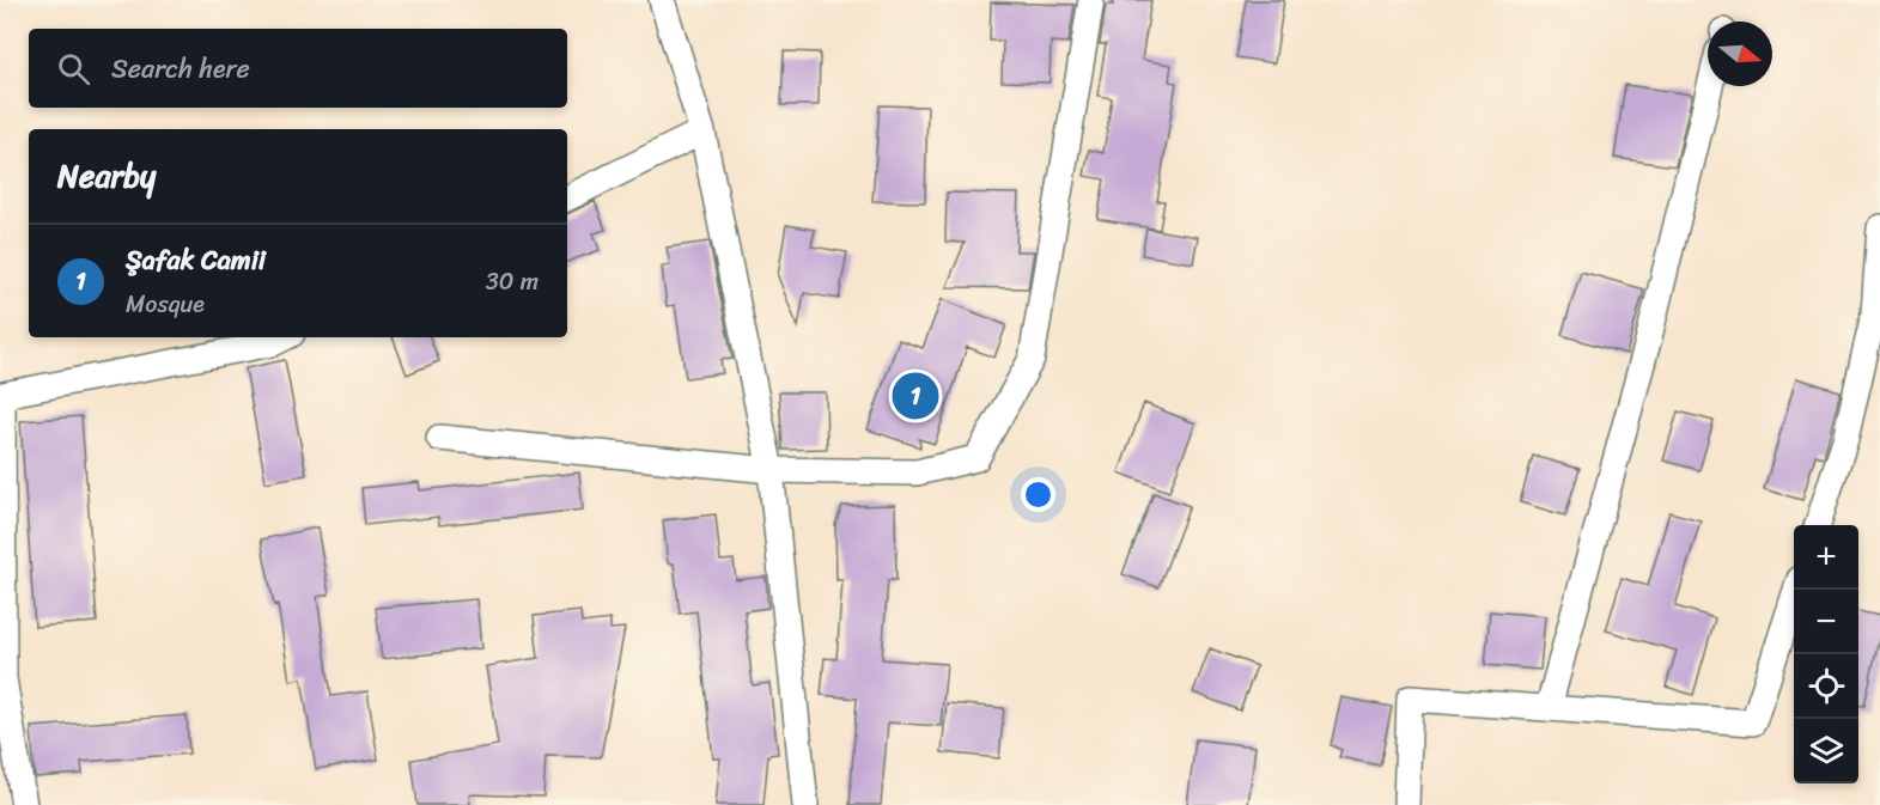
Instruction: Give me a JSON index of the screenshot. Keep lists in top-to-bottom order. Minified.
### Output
{"north":"right","page":{"search":"Search here","heading":"Nearby","list":[{"mark":"1","name":"Şafak Camii","note":"Mosque","value":"30 m"}],"pins":"1","map_buttons":["+","−"]}}
